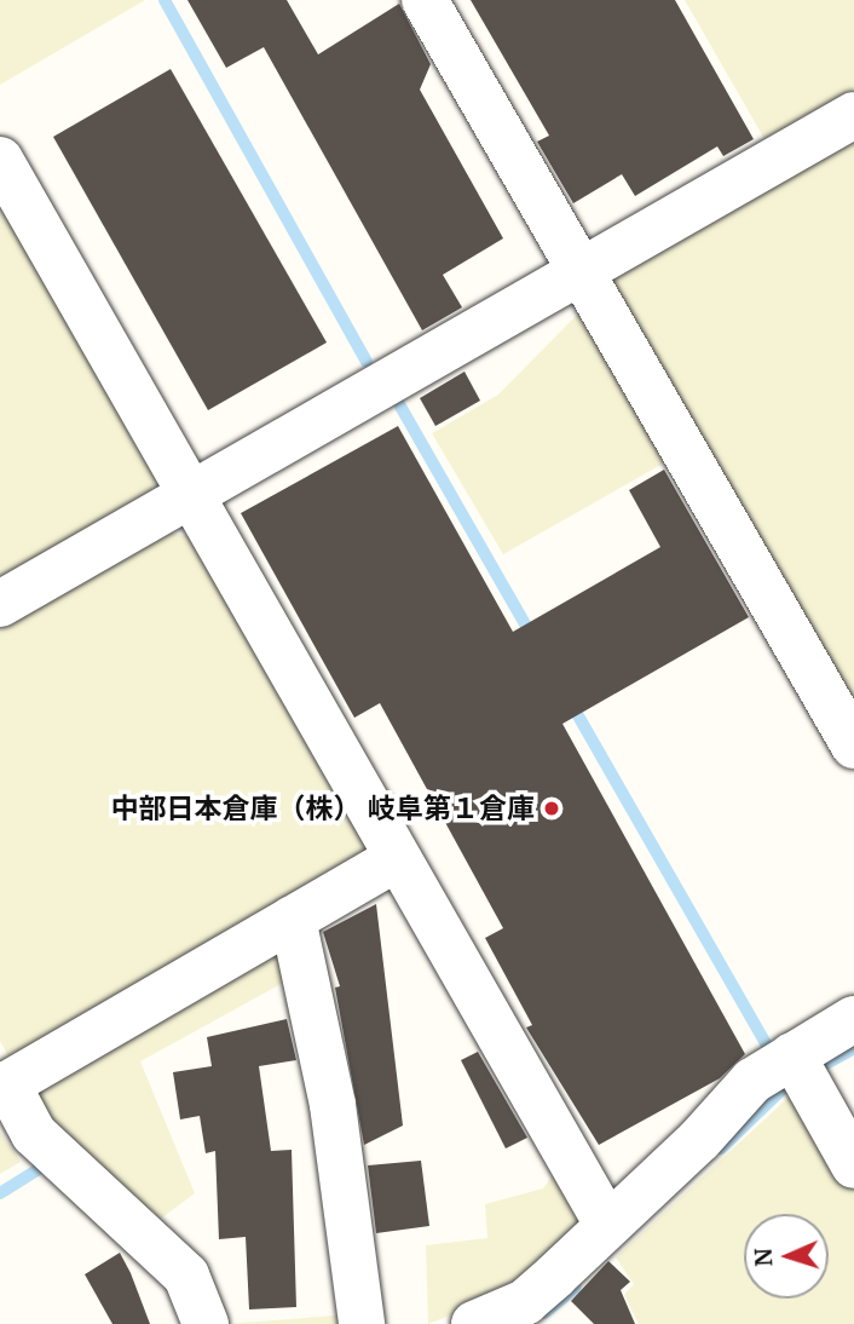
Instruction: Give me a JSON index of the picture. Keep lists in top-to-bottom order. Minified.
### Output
{"places":["中部日本倉庫（株） 岐阜第１倉庫"],"north":"left"}
